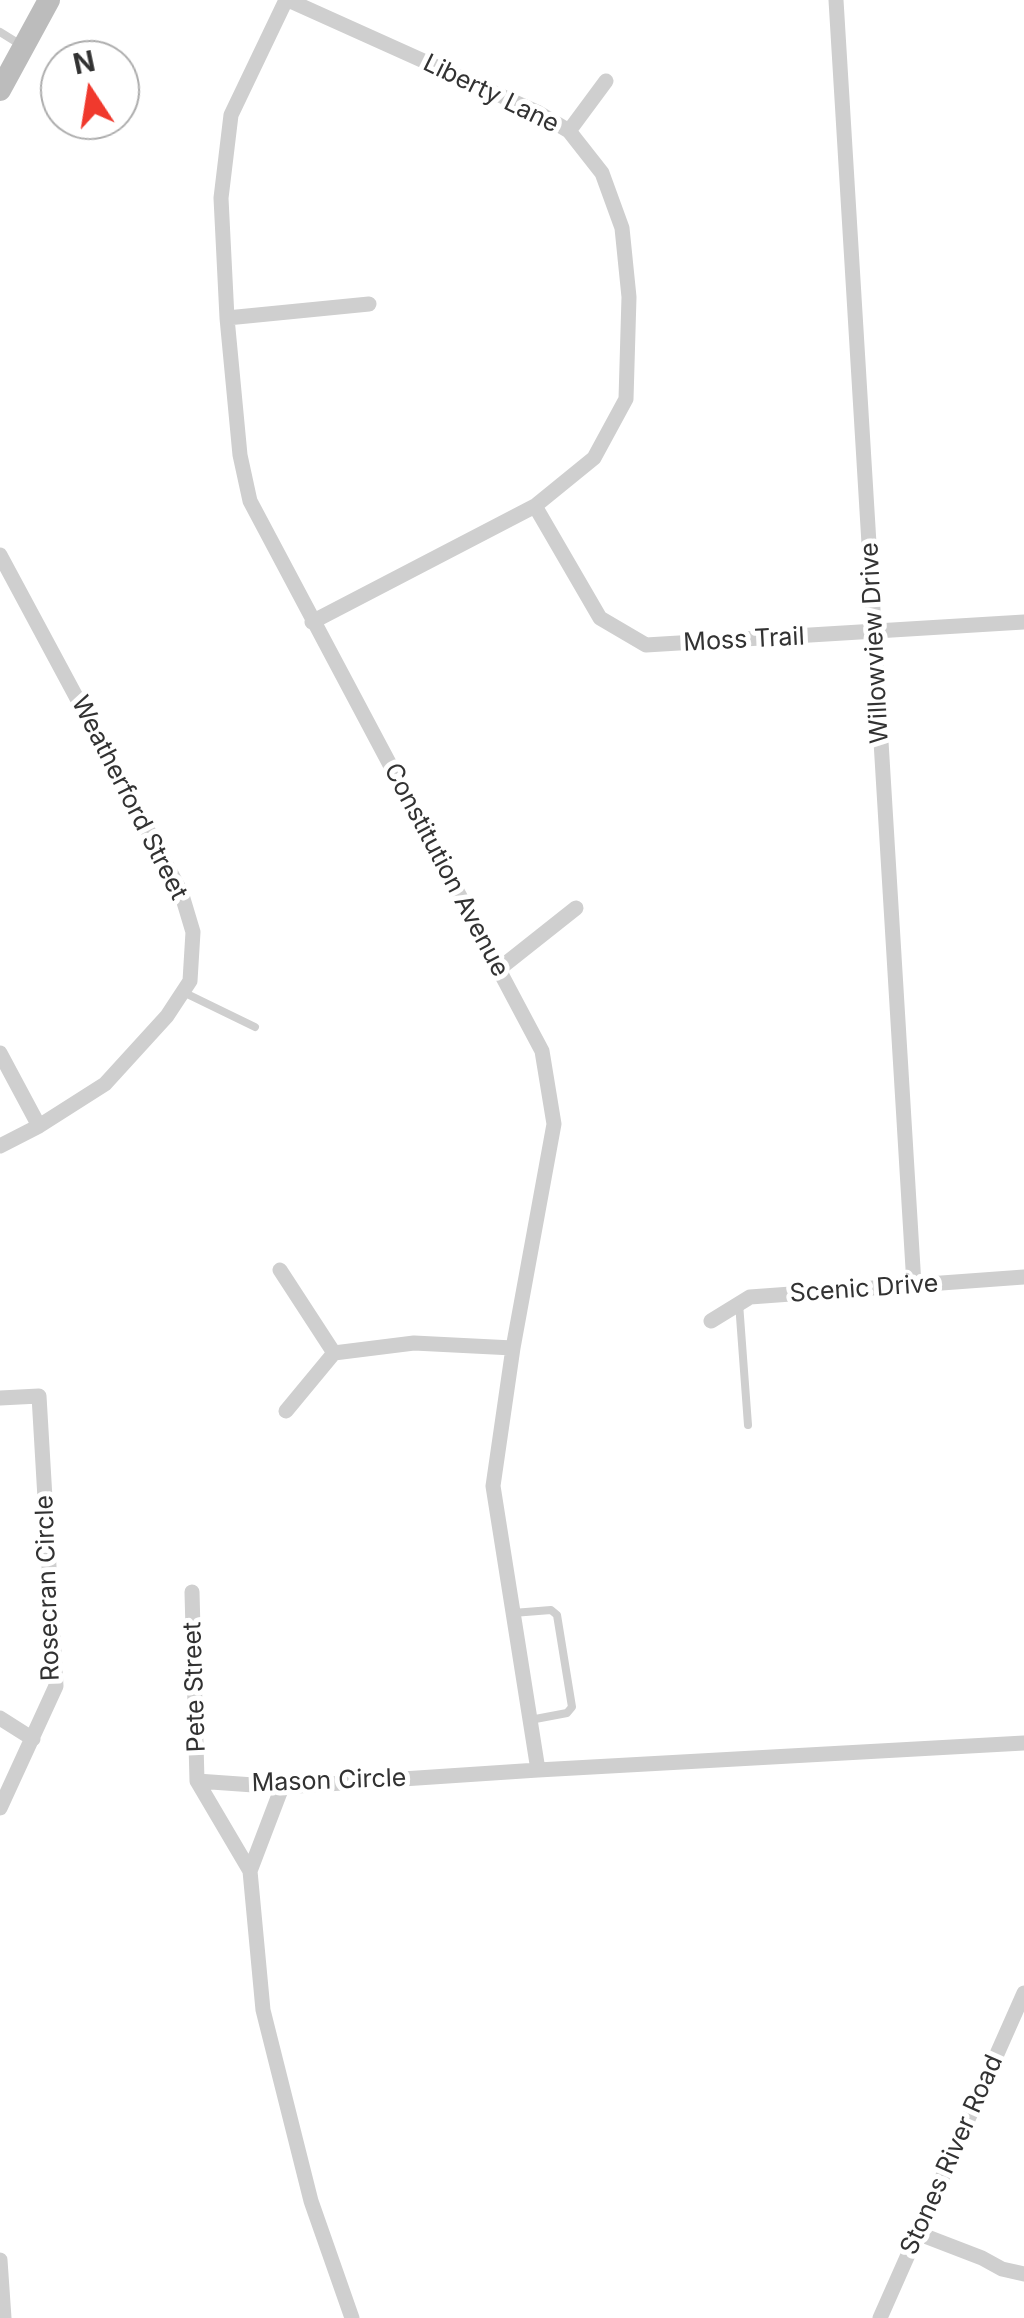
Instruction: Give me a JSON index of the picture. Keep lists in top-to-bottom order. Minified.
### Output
{"streets":{"street":["Liberty Lane","Moss Trail","Willowview Drive","Weatherford Street","Constitution Avenue","Scenic Drive","Rosecran Circle","Pete Street","Mason Circle","Stones River Road"]},"crossings":[["Liberty Lane","Moss Trail"],["Liberty Lane","Constitution Avenue"],["Moss Trail","Willowview Drive"],["Willowview Drive","Scenic Drive"],["Constitution Avenue","Mason Circle"],["Pete Street","Mason Circle"]],"north":"top"}
